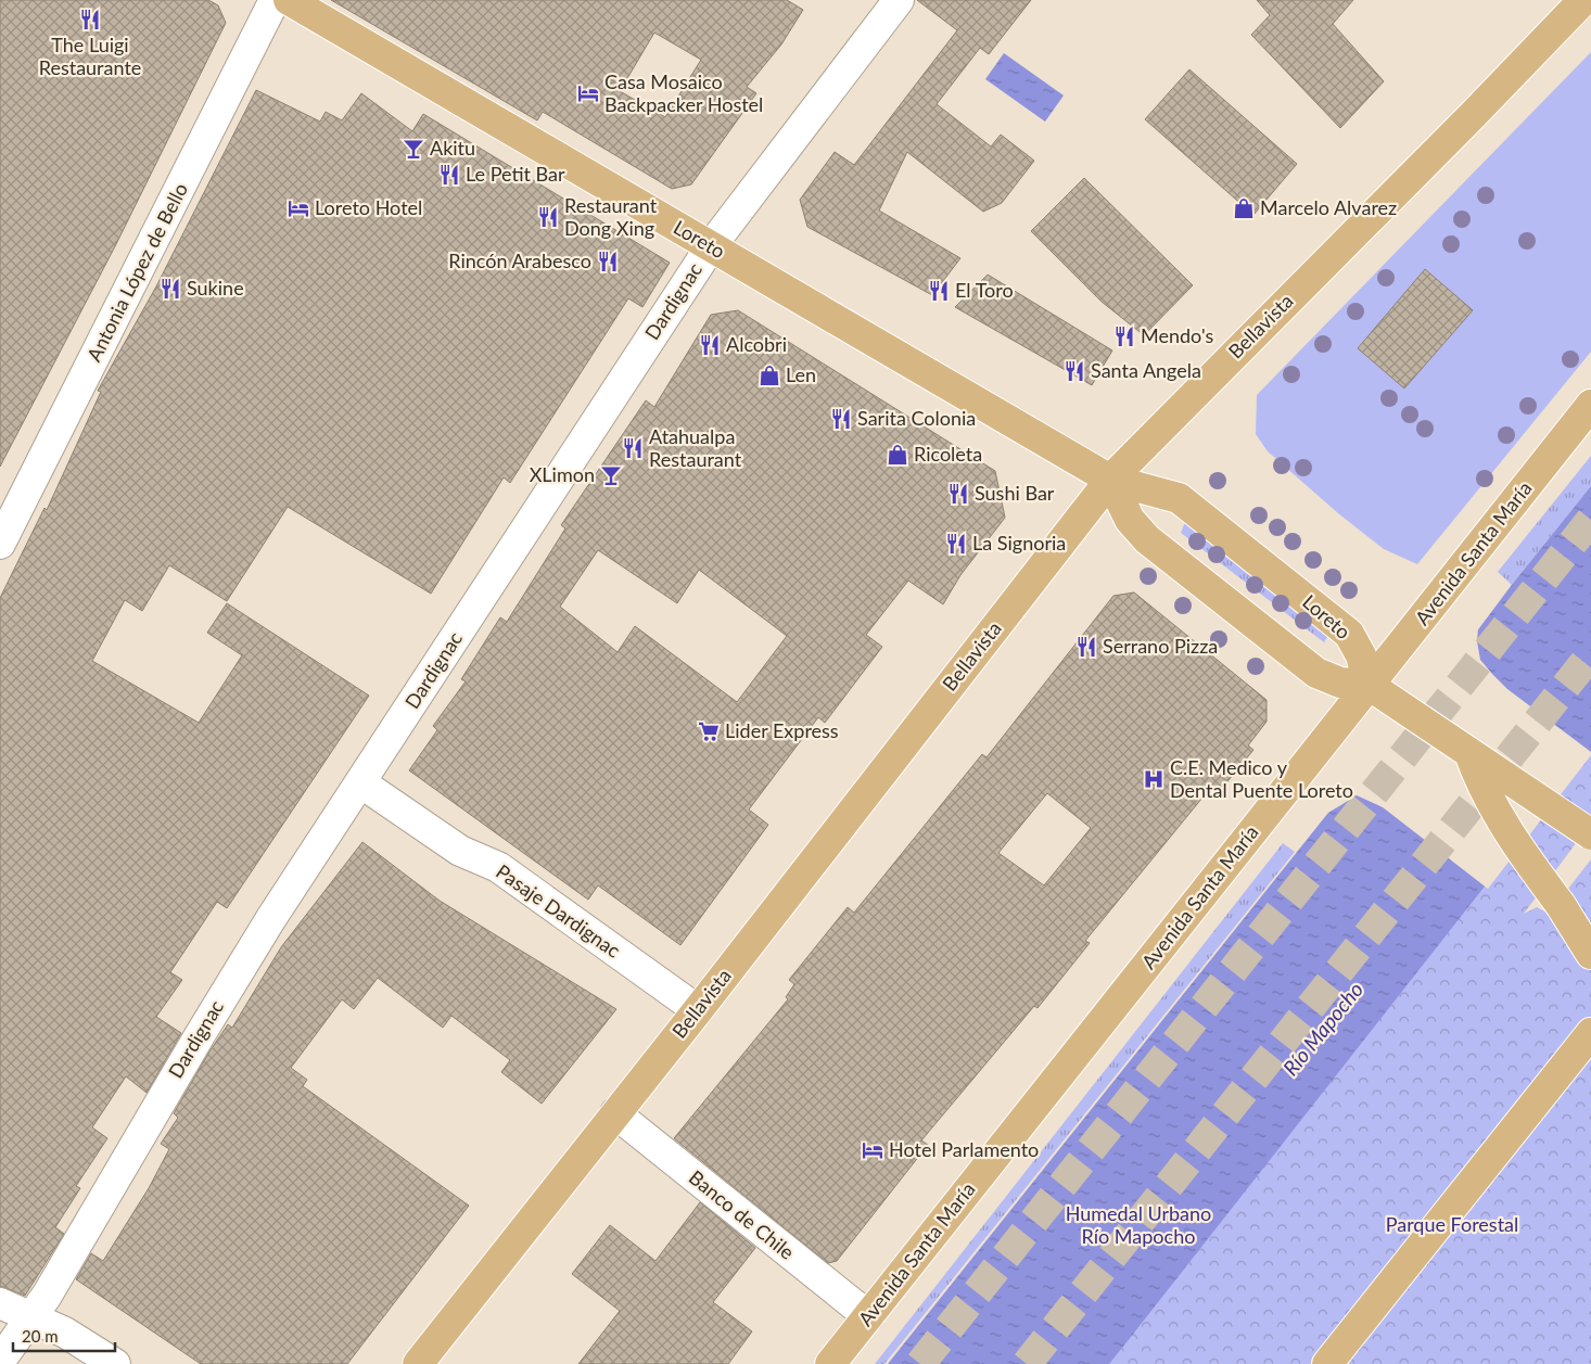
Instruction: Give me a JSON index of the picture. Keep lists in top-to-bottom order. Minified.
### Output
{"streets":{"main road":["Loreto","Bellavista","Avenida Santa María"],"street":["Antonia López de Bello","Dardignac","Pasaje Dardignac","Banco de Chile"]},"crossings":[["Loreto","Dardignac"],["Loreto","Bellavista"],["Loreto","Avenida Santa María"],["Dardignac","Pasaje Dardignac"],["Bellavista","Pasaje Dardignac"],["Bellavista","Banco de Chile"],["Avenida Santa María","Banco de Chile"]],"water":["Río Mapocho"],"parks":["Humedal Urbano Río Mapocho","Parque Forestal"],"places":{"restaurant":["The Luigi Restaurante","Le Petit Bar","Restaurant Dong Xing","Rincón Arabesco","Sukine","El Toro","Mendo's","Alcobri","Santa Angela","Sarita Colonia","Atahualpa Restaurant","Sushi Bar","La Signoria","Serrano Pizza"],"hotel":["Casa Mosaico Backpacker Hostel","Loreto Hotel","Hotel Parlamento"],"bar":["Akitu","XLimon"],"shop":["Marcelo Alvarez","Len","Ricoleta"],"supermarket":["Lider Express"],"hospital":["C.E. Medico y Dental Puente Loreto"]},"scale_bar":"20 m"}
